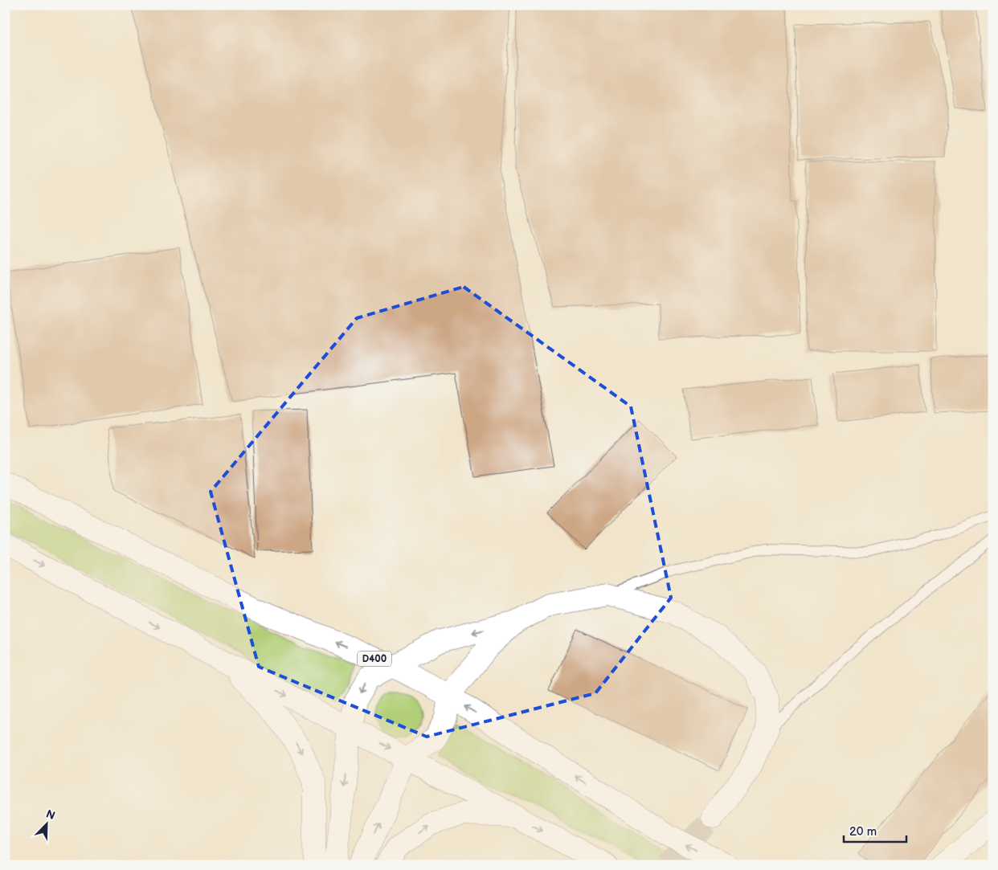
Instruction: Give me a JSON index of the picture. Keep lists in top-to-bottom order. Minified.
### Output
{"streets":{"main road":["D400"]},"scale_bar":"20 m","north":"top right"}
